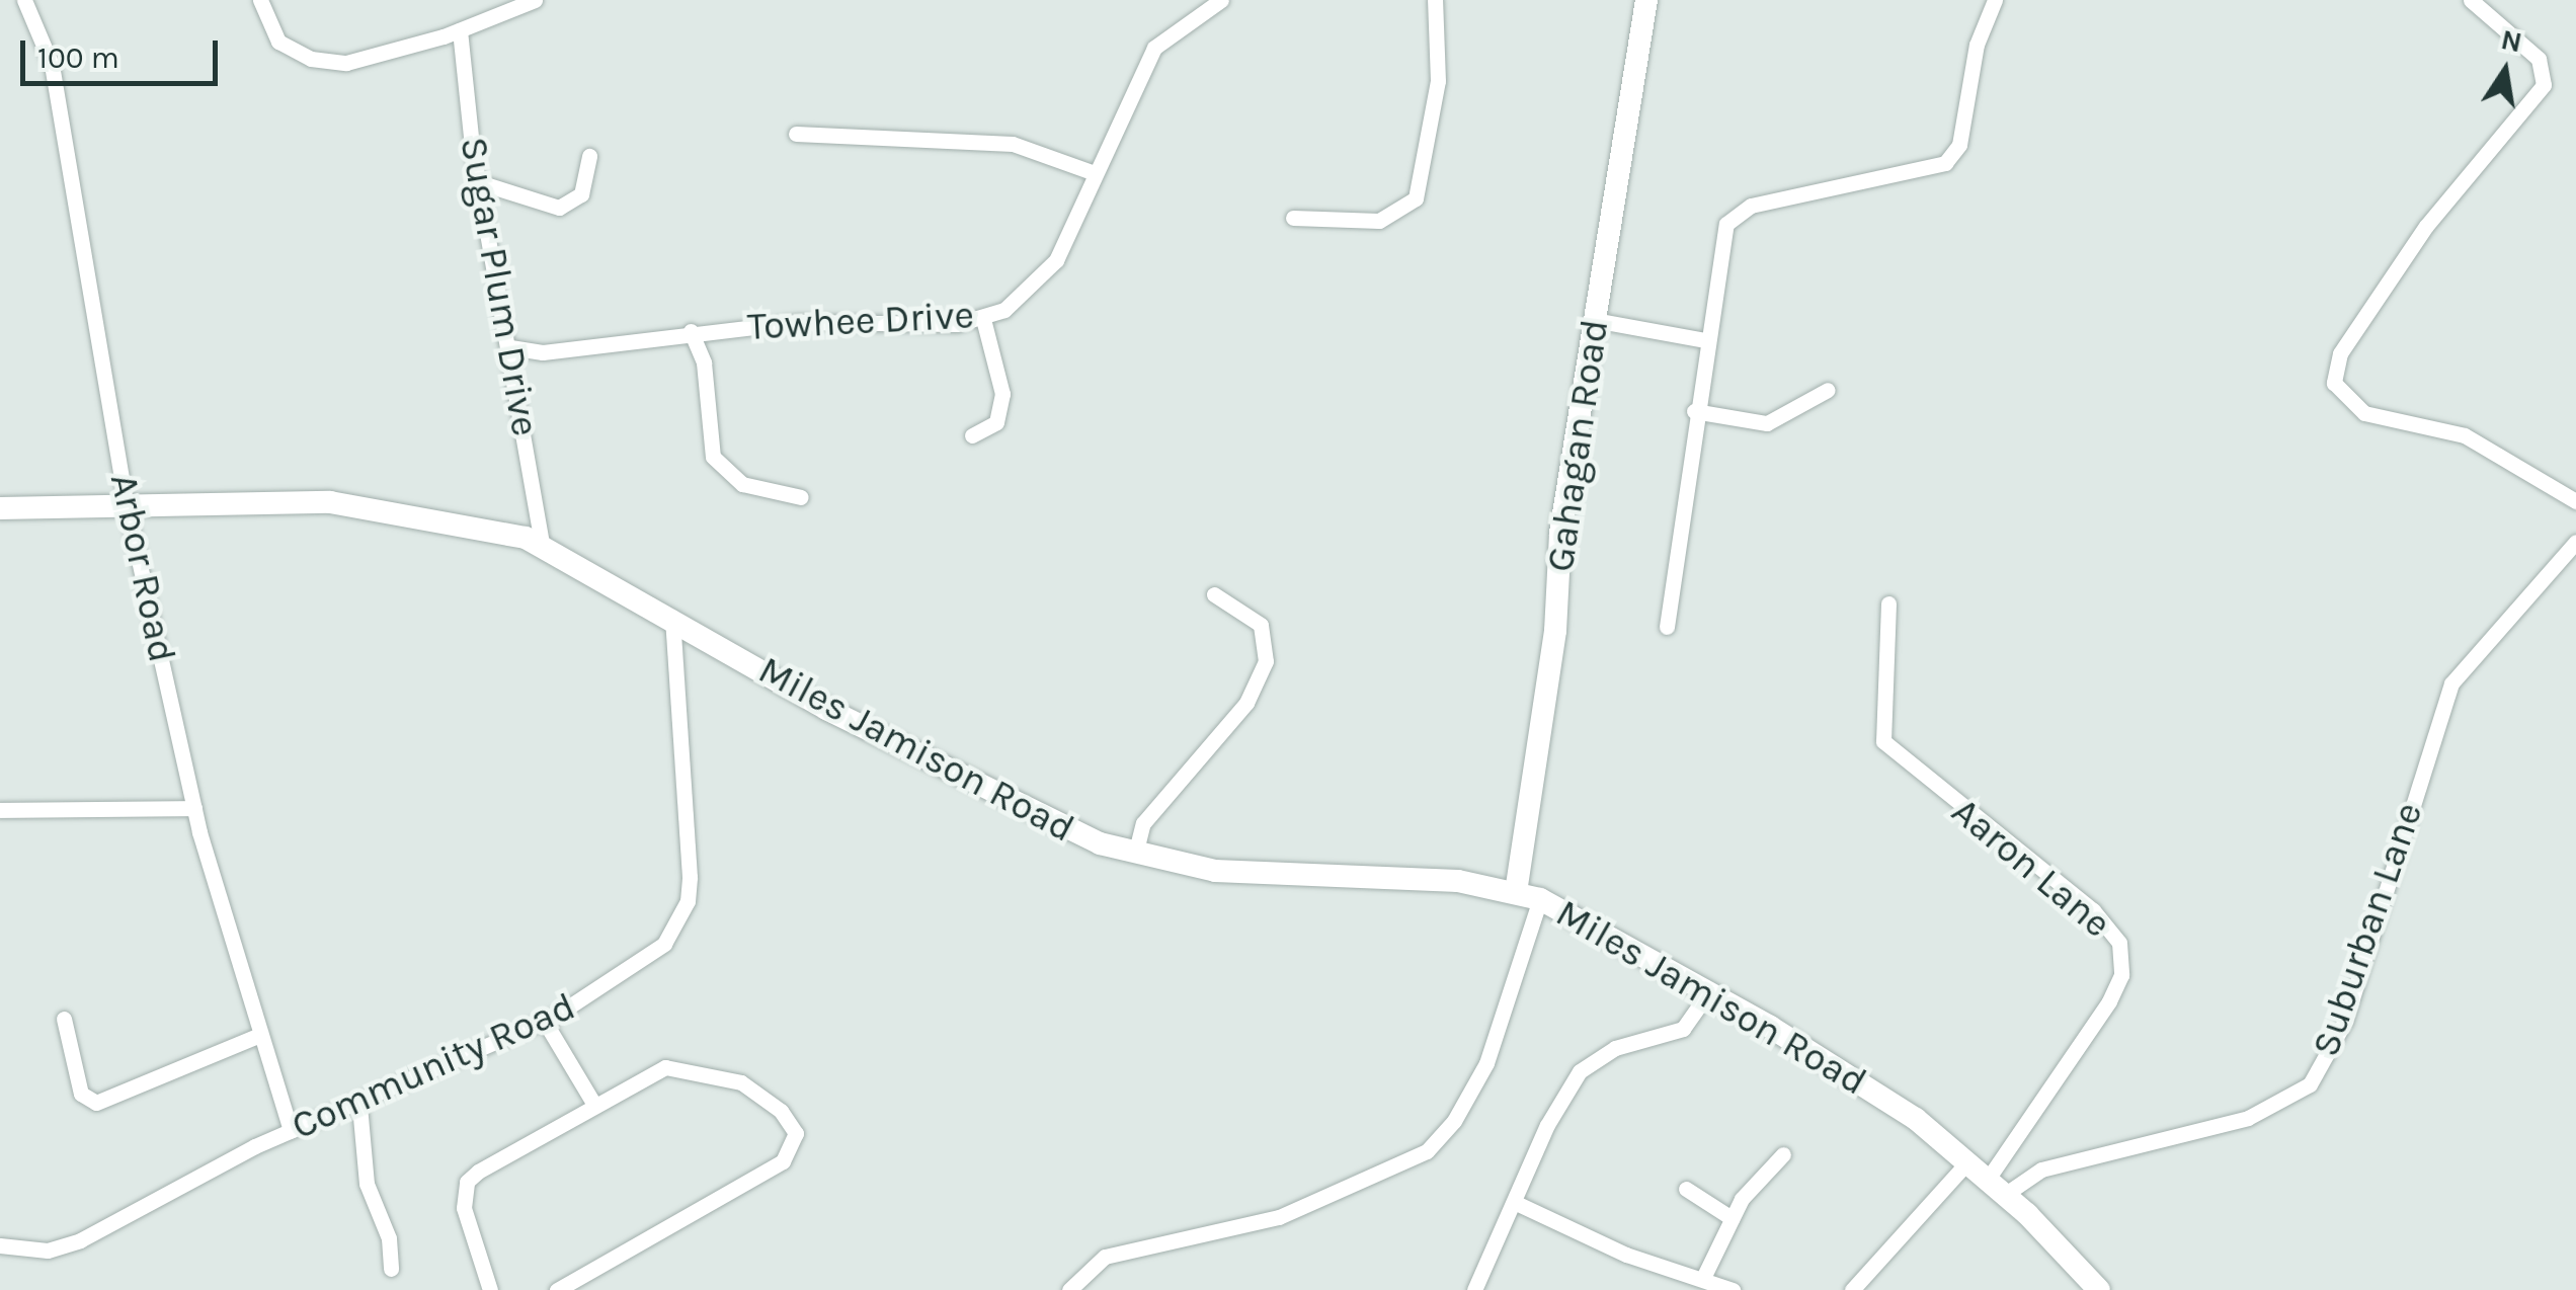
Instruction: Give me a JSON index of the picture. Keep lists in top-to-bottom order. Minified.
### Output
{"streets":{"main road":["Gahagan Road","Miles Jamison Road"],"street":["Sugar Plum Drive","Towhee Drive","Arbor Road","Aaron Lane","Suburban Lane","Community Road"]},"crossings":[["Sugar Plum Drive","Towhee Drive"],["Sugar Plum Drive","Miles Jamison Road"],["Gahagan Road","Miles Jamison Road"],["Arbor Road","Miles Jamison Road"],["Arbor Road","Community Road"],["Miles Jamison Road","Aaron Lane"],["Miles Jamison Road","Suburban Lane"],["Miles Jamison Road","Community Road"]],"scale_bar":"100 m","north":"top"}
